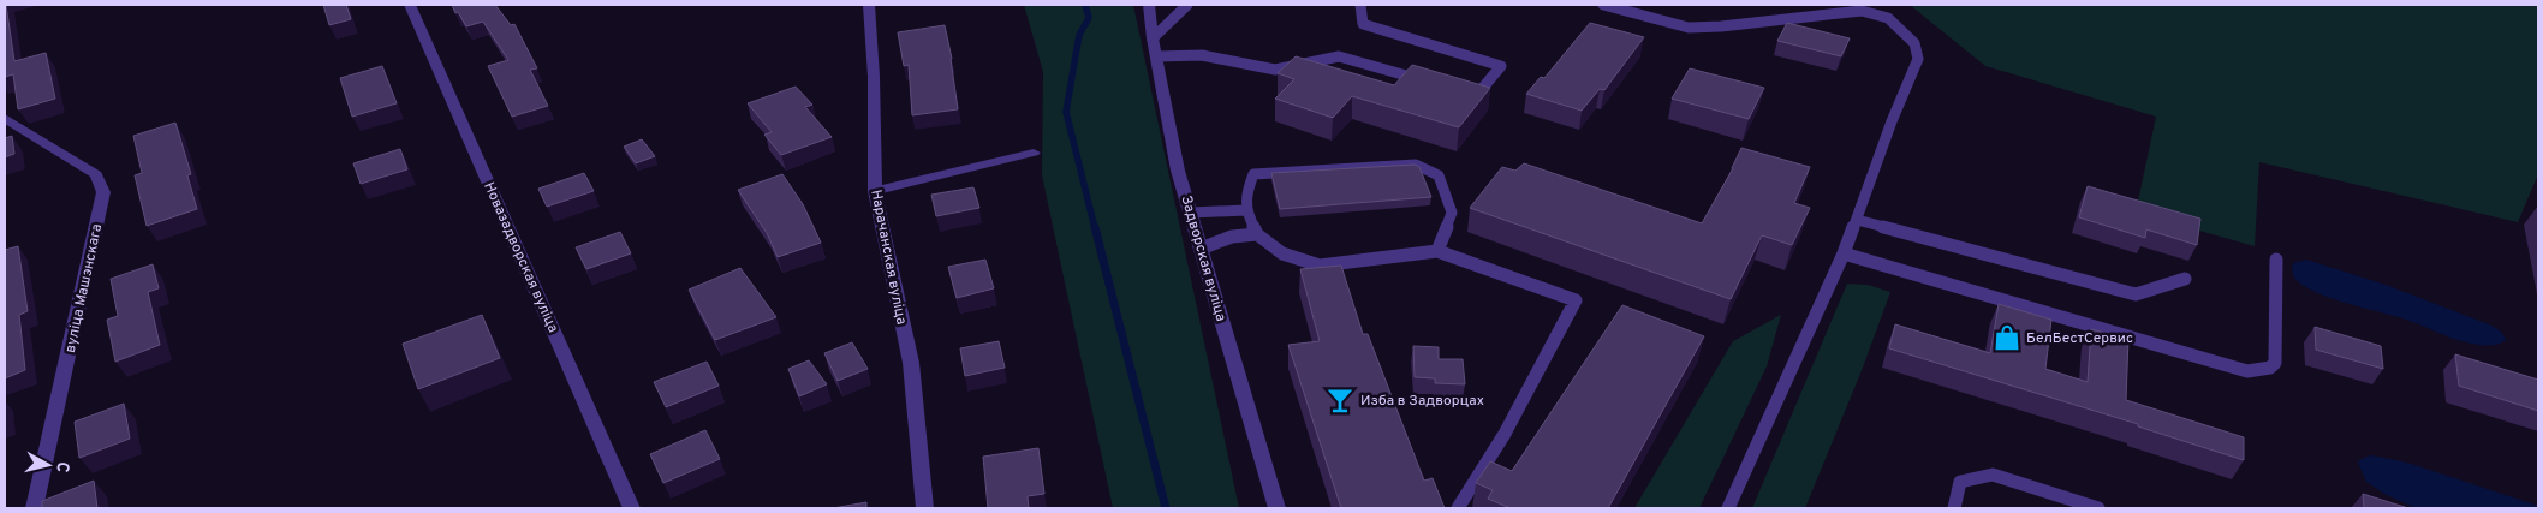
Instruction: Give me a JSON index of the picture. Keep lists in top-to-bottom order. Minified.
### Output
{"streets":{"street":["Новазадворская вуліца","Нарачанская вуліца","Задворская вуліца","вуліца Машэнскага"]},"places":{"shop":["БелБестСервис"],"bar":["Изба в Задворцах"]},"north":"right"}
